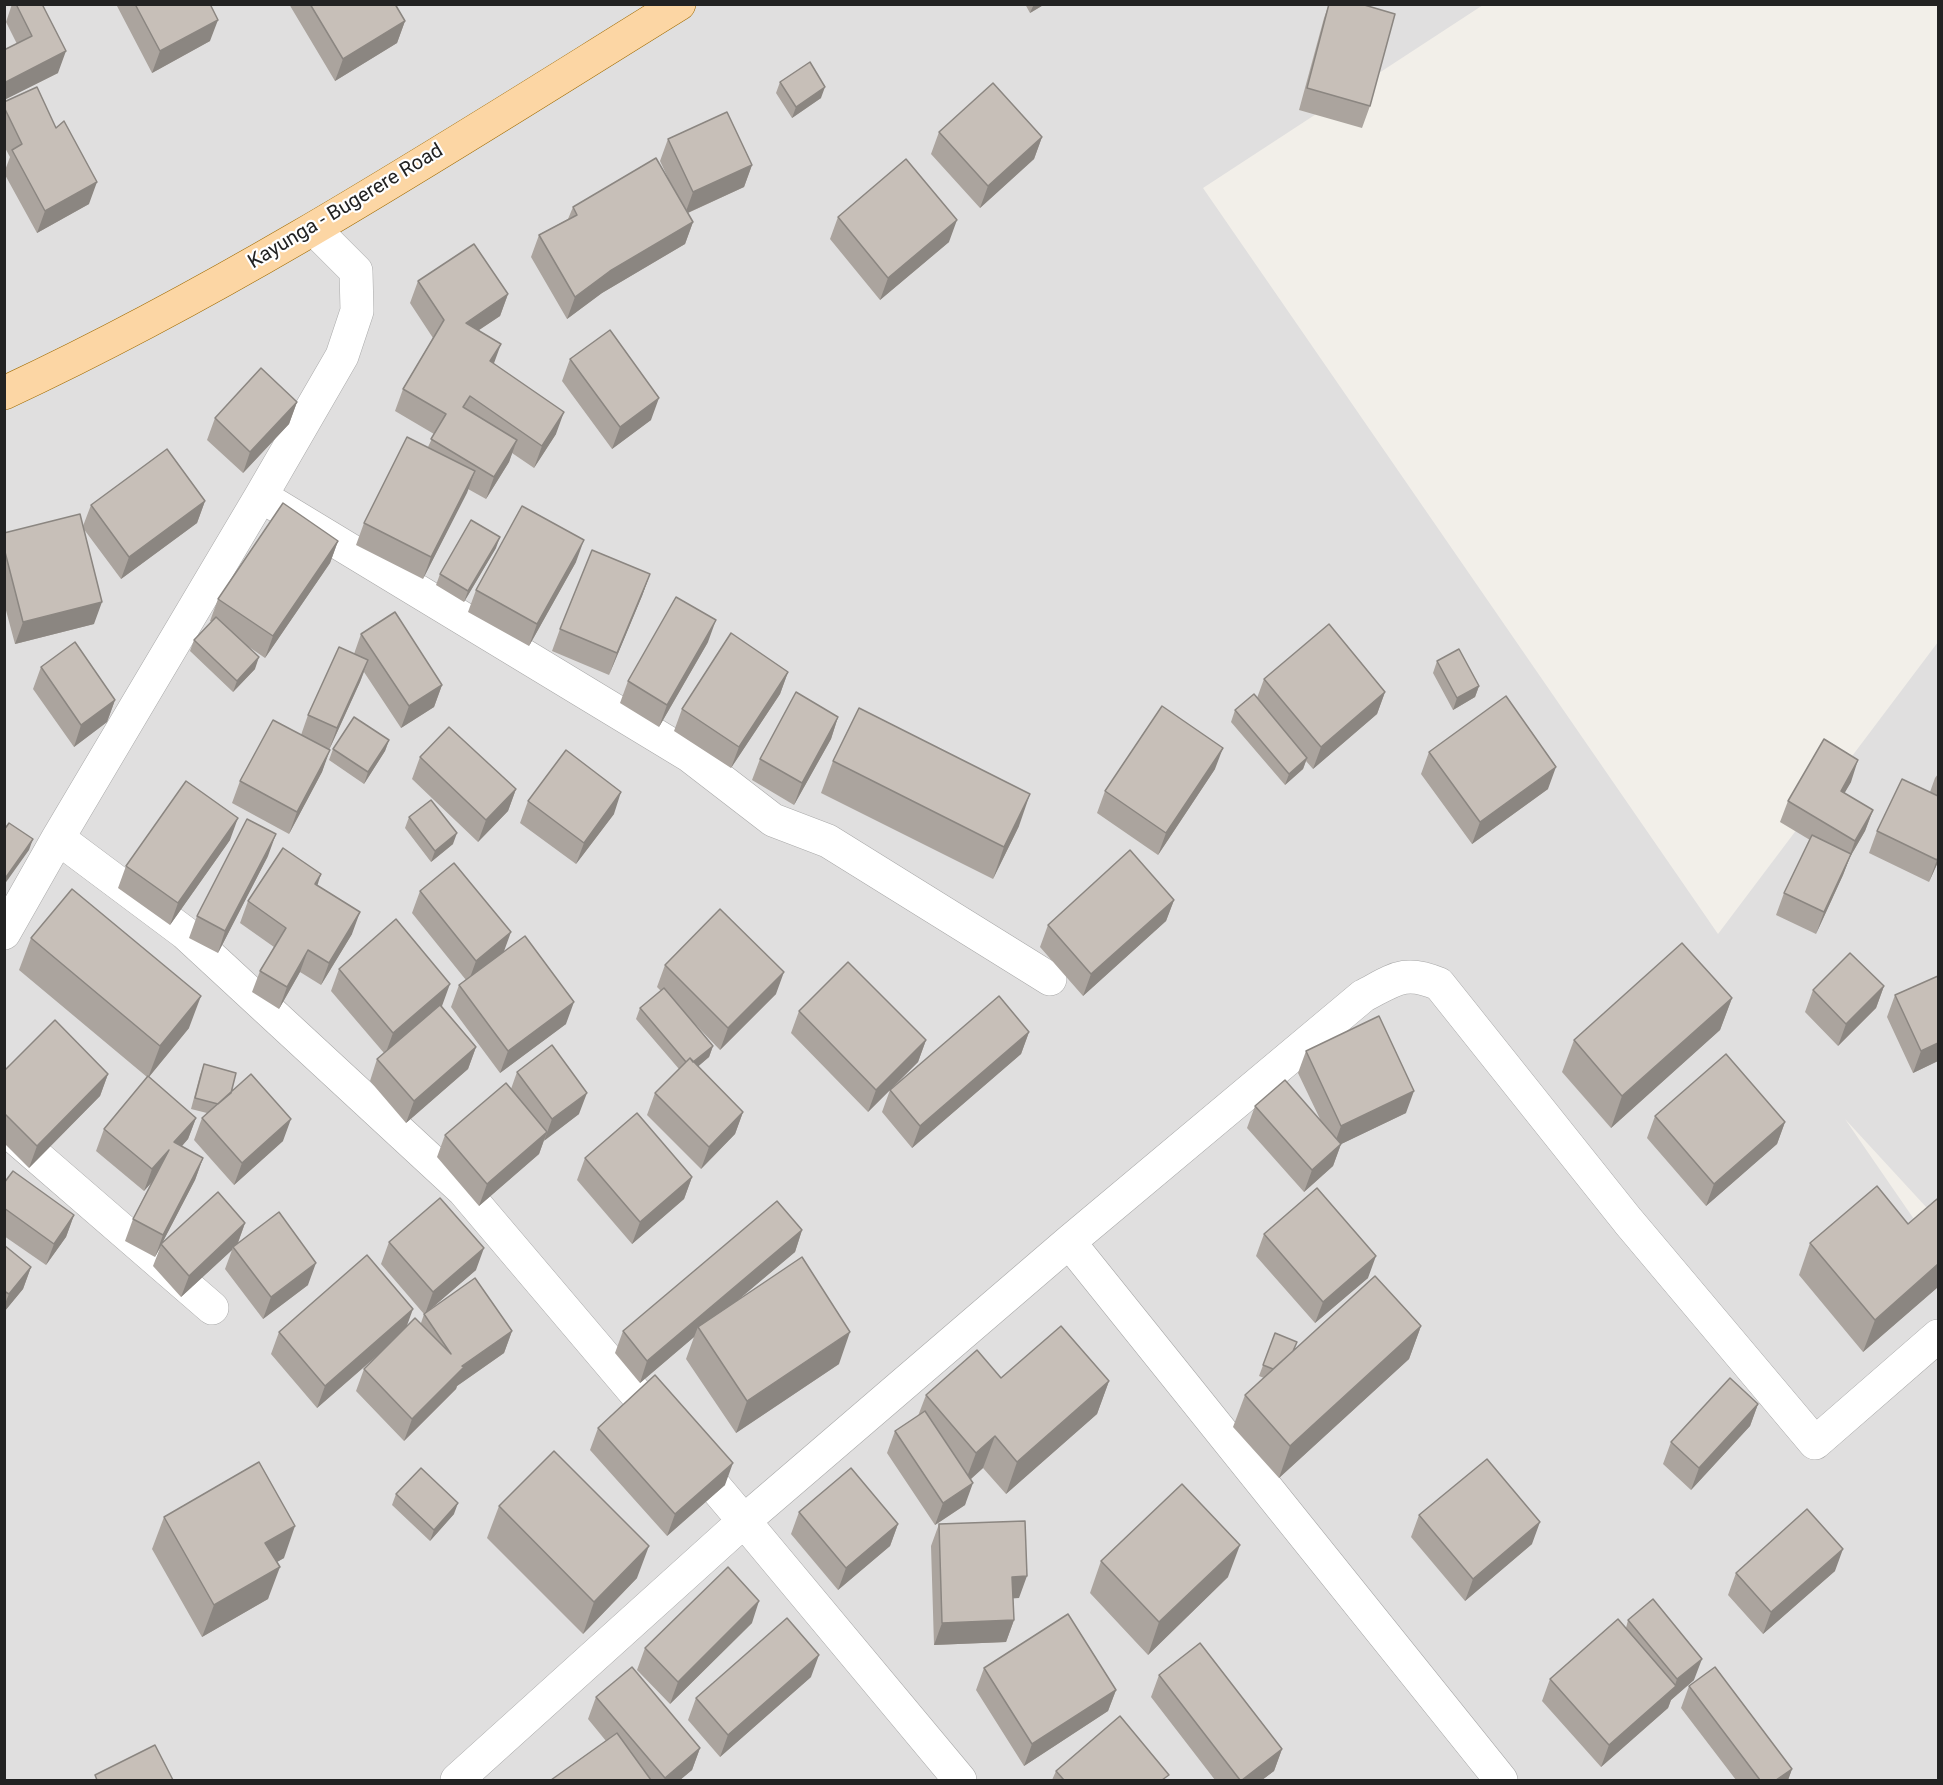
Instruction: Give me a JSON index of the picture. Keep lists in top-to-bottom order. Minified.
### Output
{"streets":{"main road":["Kayunga - Bugerere Road"]}}
